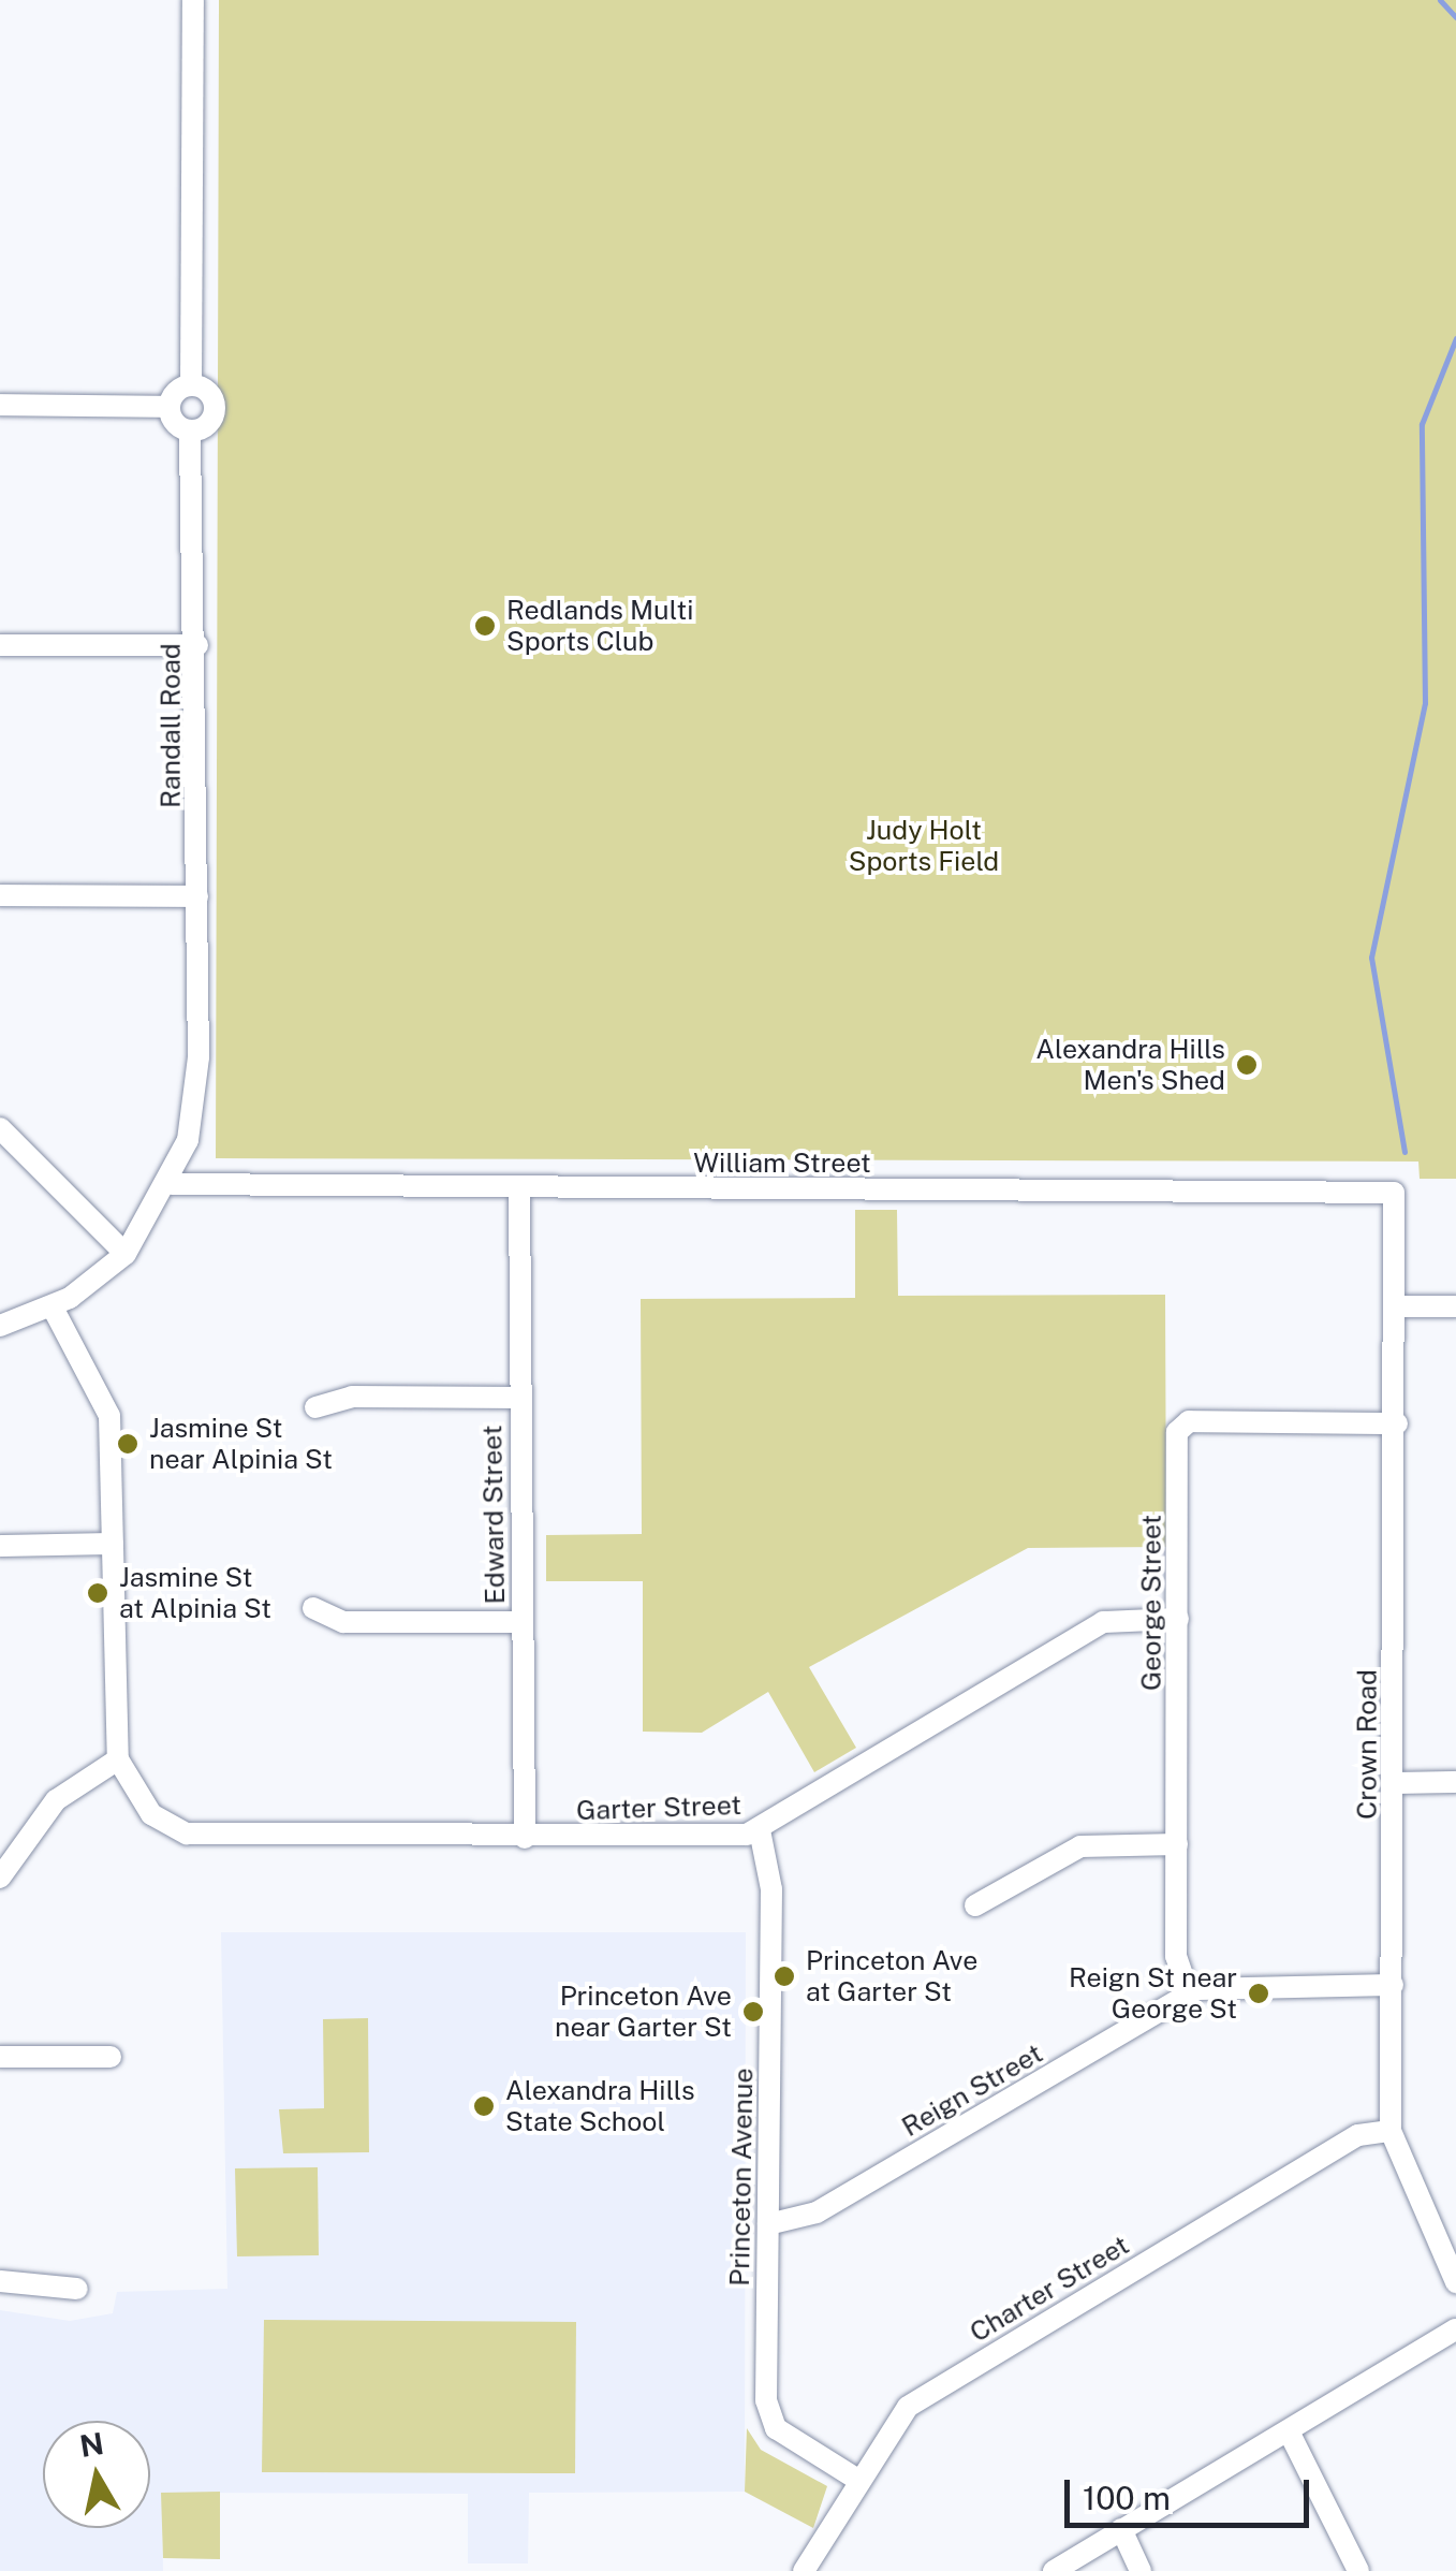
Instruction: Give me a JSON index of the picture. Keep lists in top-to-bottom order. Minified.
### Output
{"streets":{"street":["Randall Road","William Street","Edward Street","George Street","Crown Road","Garter Street","Reign Street","Princeton Avenue","Charter Street"]},"crossings":[["Randall Road","William Street"],["William Street","Edward Street"],["William Street","Crown Road"],["Edward Street","Garter Street"],["George Street","Crown Road"],["George Street","Garter Street"],["George Street","Reign Street"],["Crown Road","Reign Street"],["Crown Road","Charter Street"],["Garter Street","Princeton Avenue"],["Reign Street","Princeton Avenue"],["Princeton Avenue","Charter Street"]],"parks":["Judy Holt Sports Field"],"places":["Redlands Multi Sports Club","Alexandra Hills Men's Shed","Jasmine St near Alpinia St","Jasmine St at Alpinia St","Princeton Ave at Garter St","Reign St near George St","Princeton Ave near Garter St","Alexandra Hills State School"],"scale_bar":"100 m","north":"top"}
